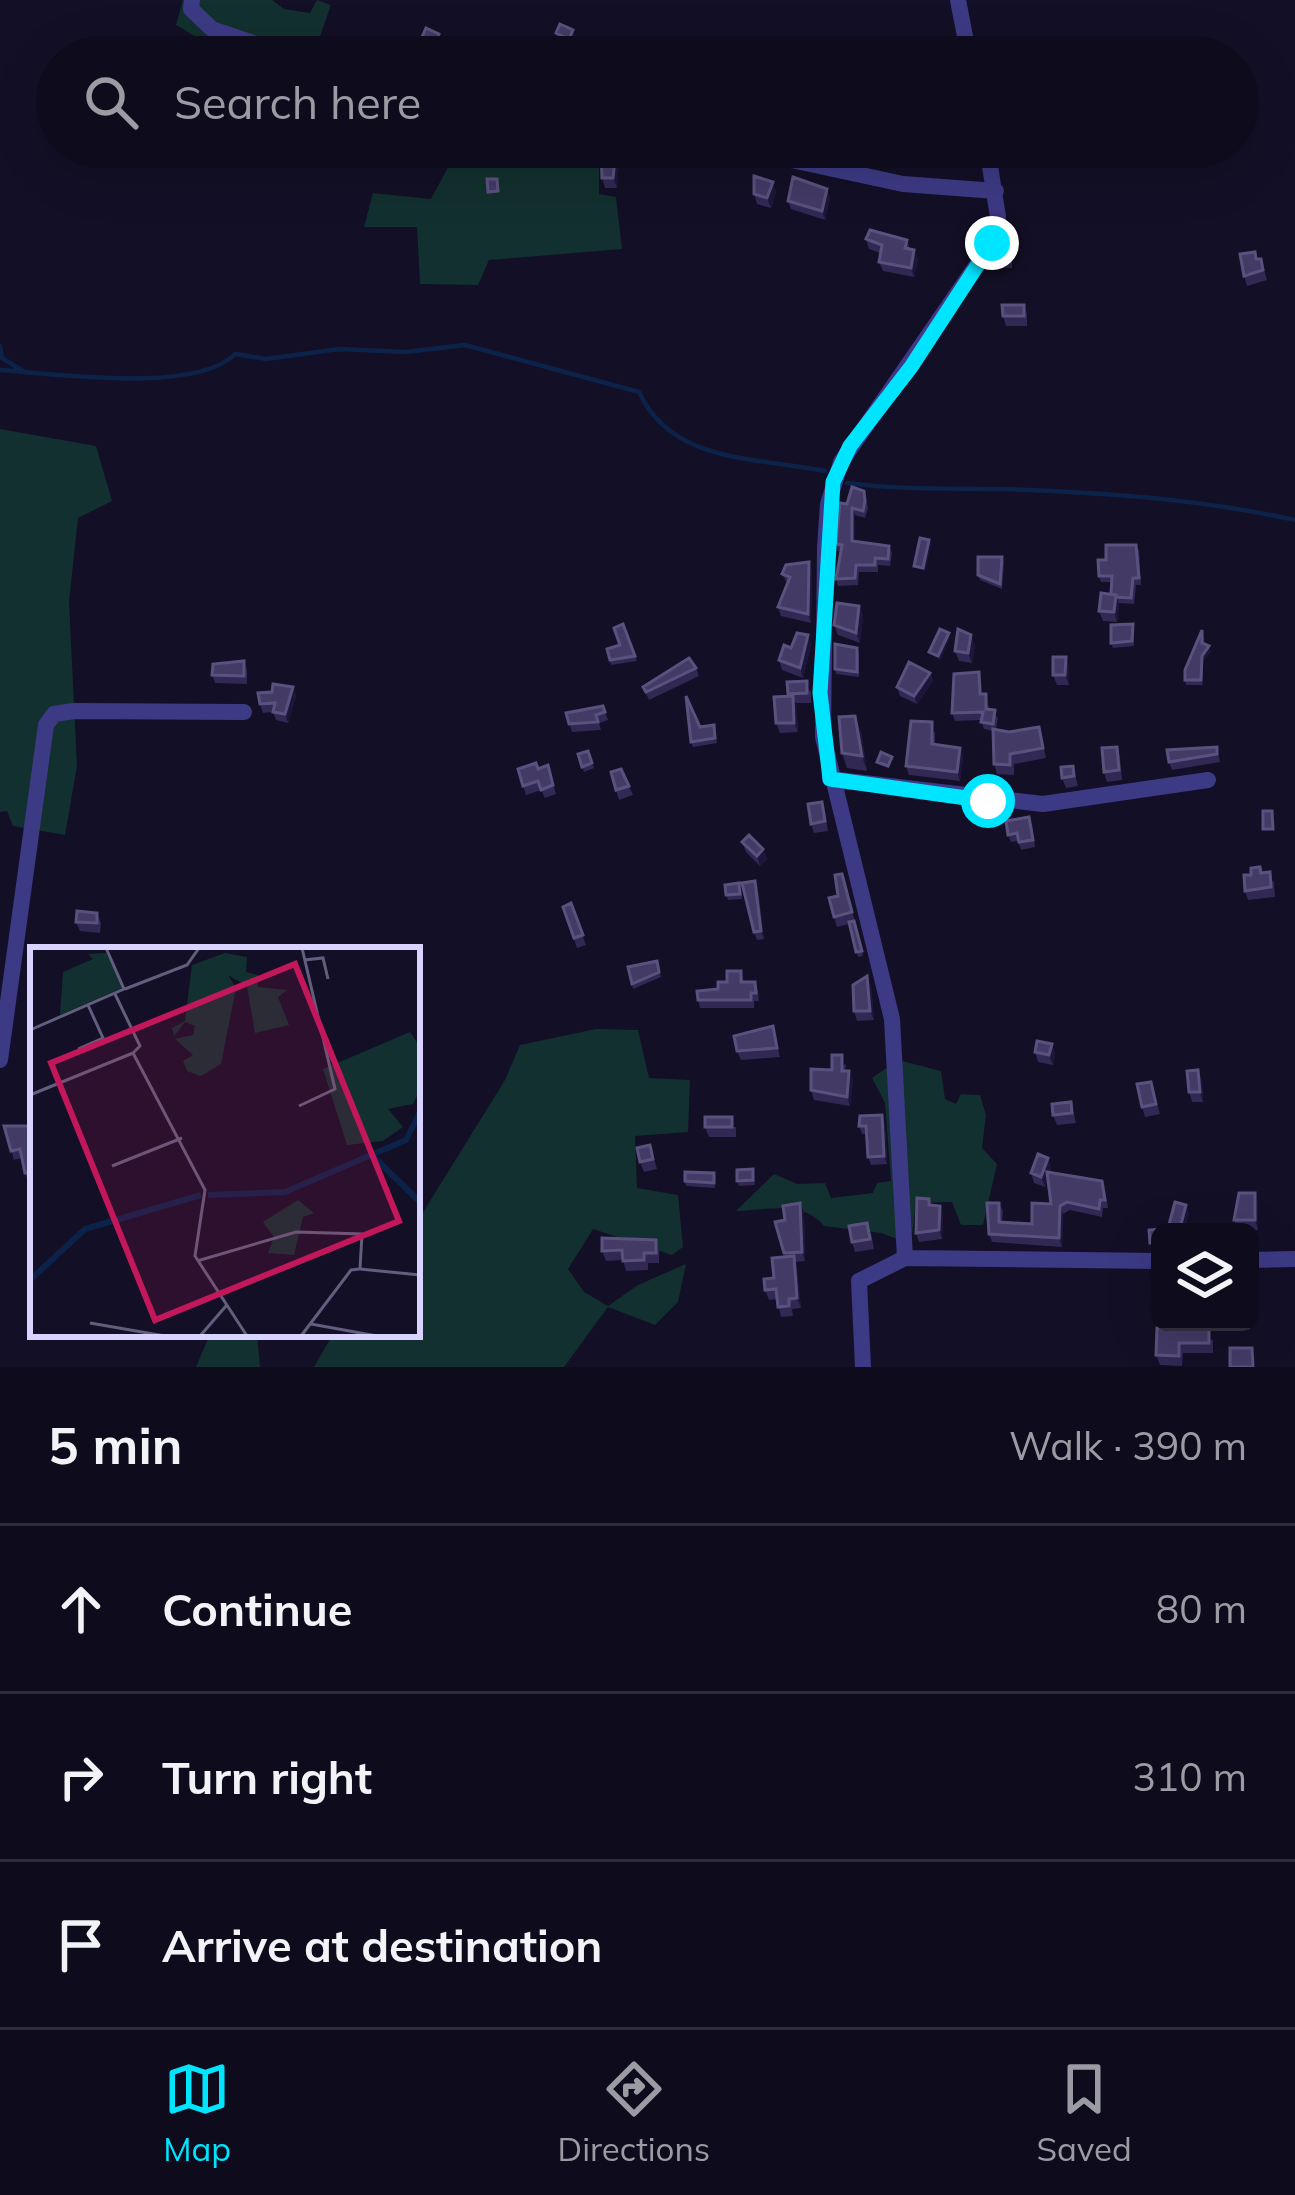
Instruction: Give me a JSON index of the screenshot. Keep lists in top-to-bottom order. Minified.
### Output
{"page":{"search":"Search here","heading":["5 min","Walk · 390 m"],"list":[["Continue","80 m"],["Turn right","310 m"],"Arrive at destination"],"nav":["Map","Directions","Saved"]}}
